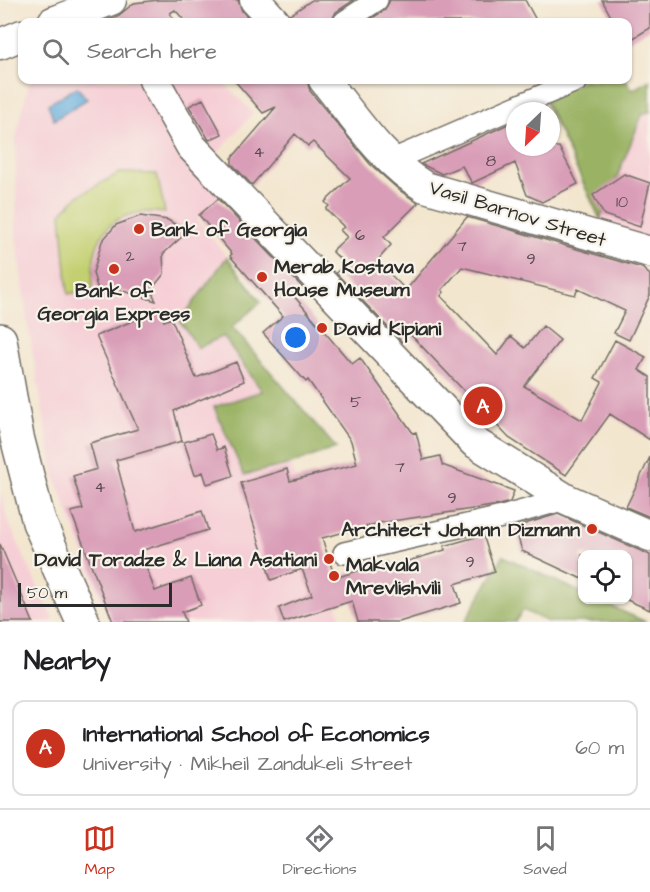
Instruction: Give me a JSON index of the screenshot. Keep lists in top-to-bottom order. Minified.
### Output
{"streets":{"street":["Vasil Barnov Street"]},"places":["Bank of Georgia","Bank of Georgia Express","Merab Kostava House Museum","David Kipiani","Architect Johann Dizmann","David Toradze & Liana Asatiani","Makvala Mrevlishvili"],"house_numbers":["4","8","10","6","7","2","9","5","7","4","9","9"],"scale_bar":"50 m","north":"bottom left","page":{"search":"Search here","pins":"A","scale":"50 m","heading":"Nearby","list":[{"mark":"A","name":"International School of Economics","note":"University · Mikheil Zandukeli Street","value":"60 m"}],"nav":["Map","Directions","Saved"]}}
